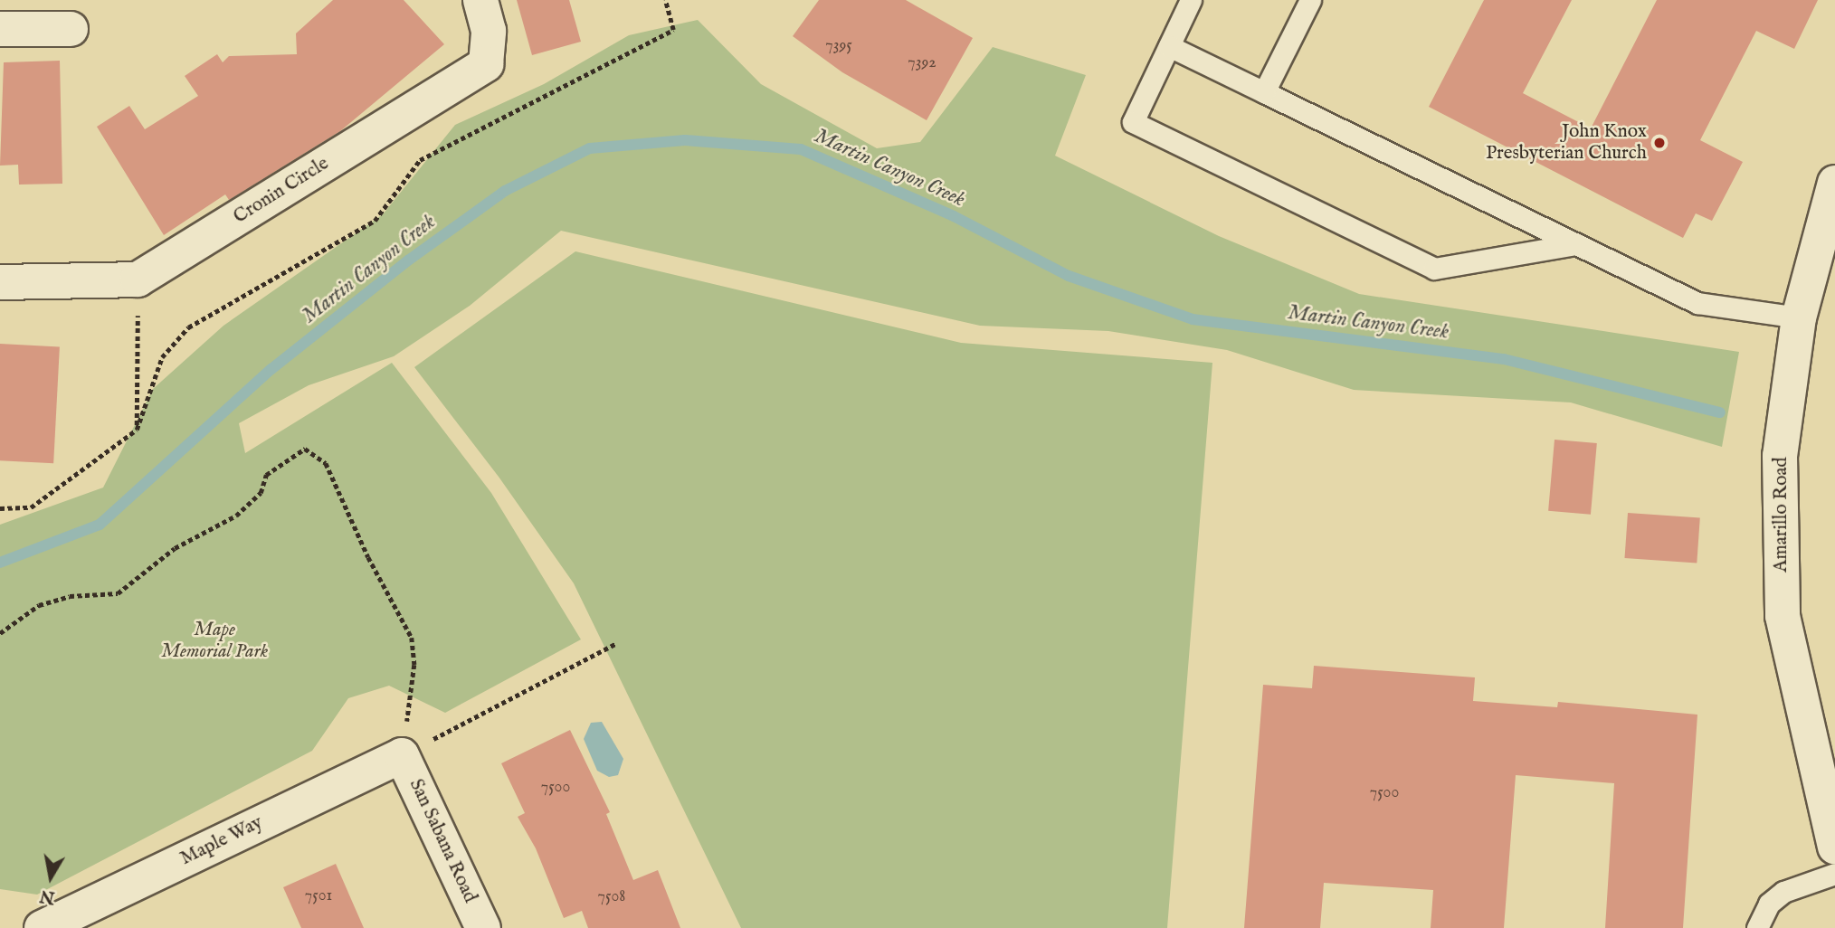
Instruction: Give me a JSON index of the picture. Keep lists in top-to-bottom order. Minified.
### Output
{"streets":{"street":["Cronin Circle","Amarillo Road","Maple Way","San Sabana Road"]},"crossings":[["Maple Way","San Sabana Road"]],"water":["Martin Canyon Creek"],"parks":["Mape Memorial Park"],"places":["John Knox Presbyterian Church"],"house_numbers":["7395","7392","7500","7500","7501","7508"],"north":"bottom"}
